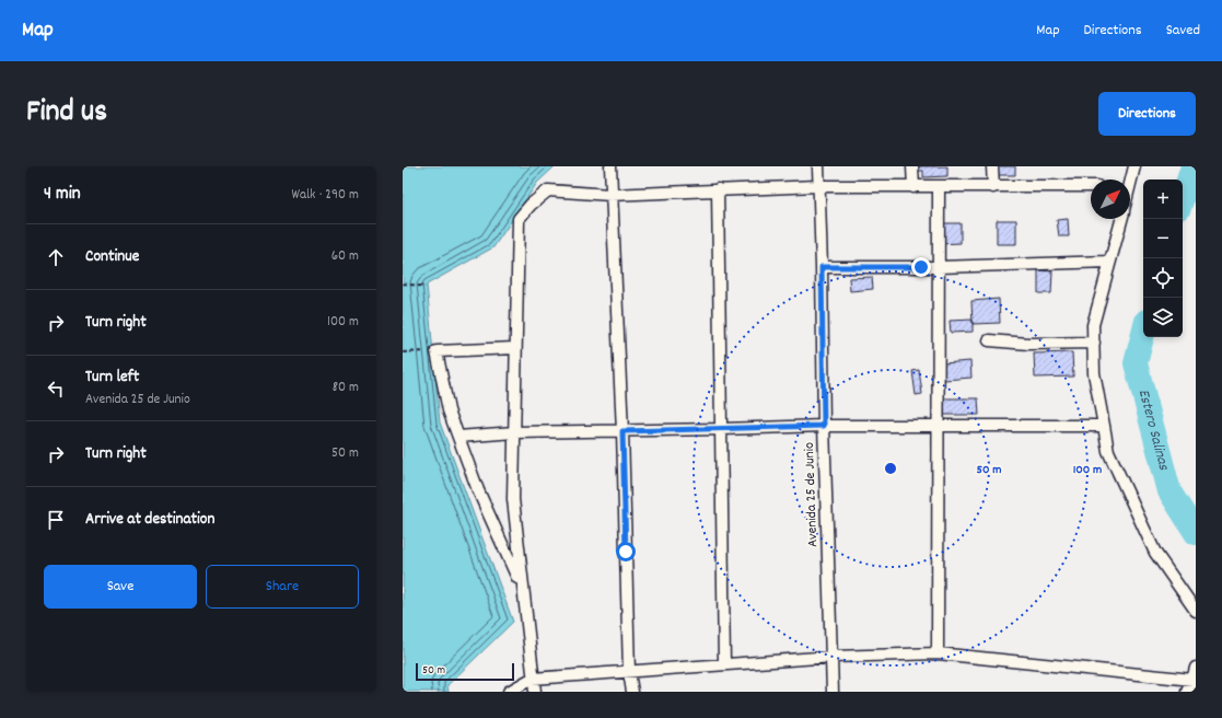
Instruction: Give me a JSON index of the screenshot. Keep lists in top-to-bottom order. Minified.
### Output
{"streets":{"street":["Avenida 25 de Junio"]},"water":["Estero Salinas"],"scale_bar":"50 m","north":"top right","page":{"header":"Map","nav":["Map","Directions","Saved"],"title":"Find us","buttons":["Directions",["Save","Share"]],"heading":["4 min","Walk · 290 m"],"map_buttons":["+","−"],"list":[["Continue","60 m"],["Turn right","100 m"],["Turn left","Avenida 25 de Junio","80 m"],["Turn right","50 m"],"Arrive at destination"],"scale":"50 m"},"rings":["50 m","100 m"]}
